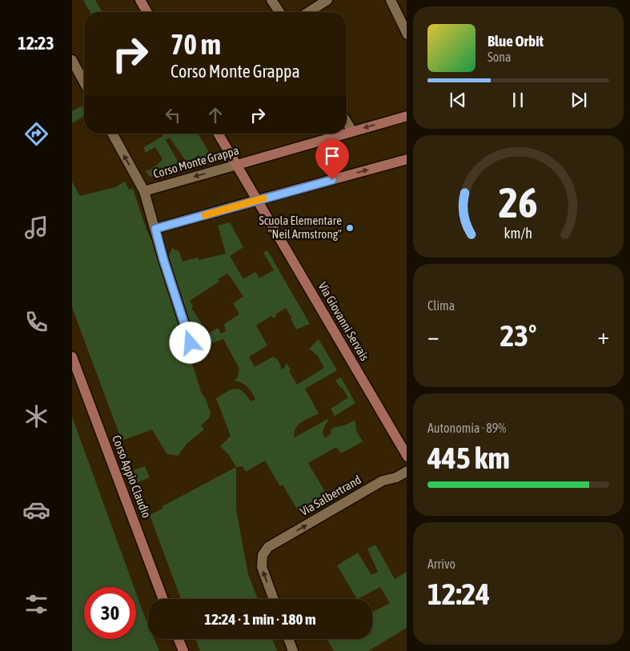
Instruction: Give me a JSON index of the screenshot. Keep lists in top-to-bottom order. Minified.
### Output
{"streets":{"street":["Corso Monte Grappa","Via Giovanni Servais","Corso Appio Claudio","Via Salbertrand"]},"crossings":[["Corso Monte Grappa","Via Giovanni Servais"]],"one_way":["Via Salbertrand"],"places":["Scuola Elementare \"Neil Armstrong\""],"page":{"tabs":"12:23","turn":["70 m","Corso Monte Grappa"],"song":["Blue Orbit","Sona"],"tile":["Clima",["Autonomia · 89%","445 km"],["Arrivo","12:24"]],"heat":["−","23°","+"],"limit":"30","trip":"12:24 · 1 min · 180 m","gauge":["26","km/h"]}}
